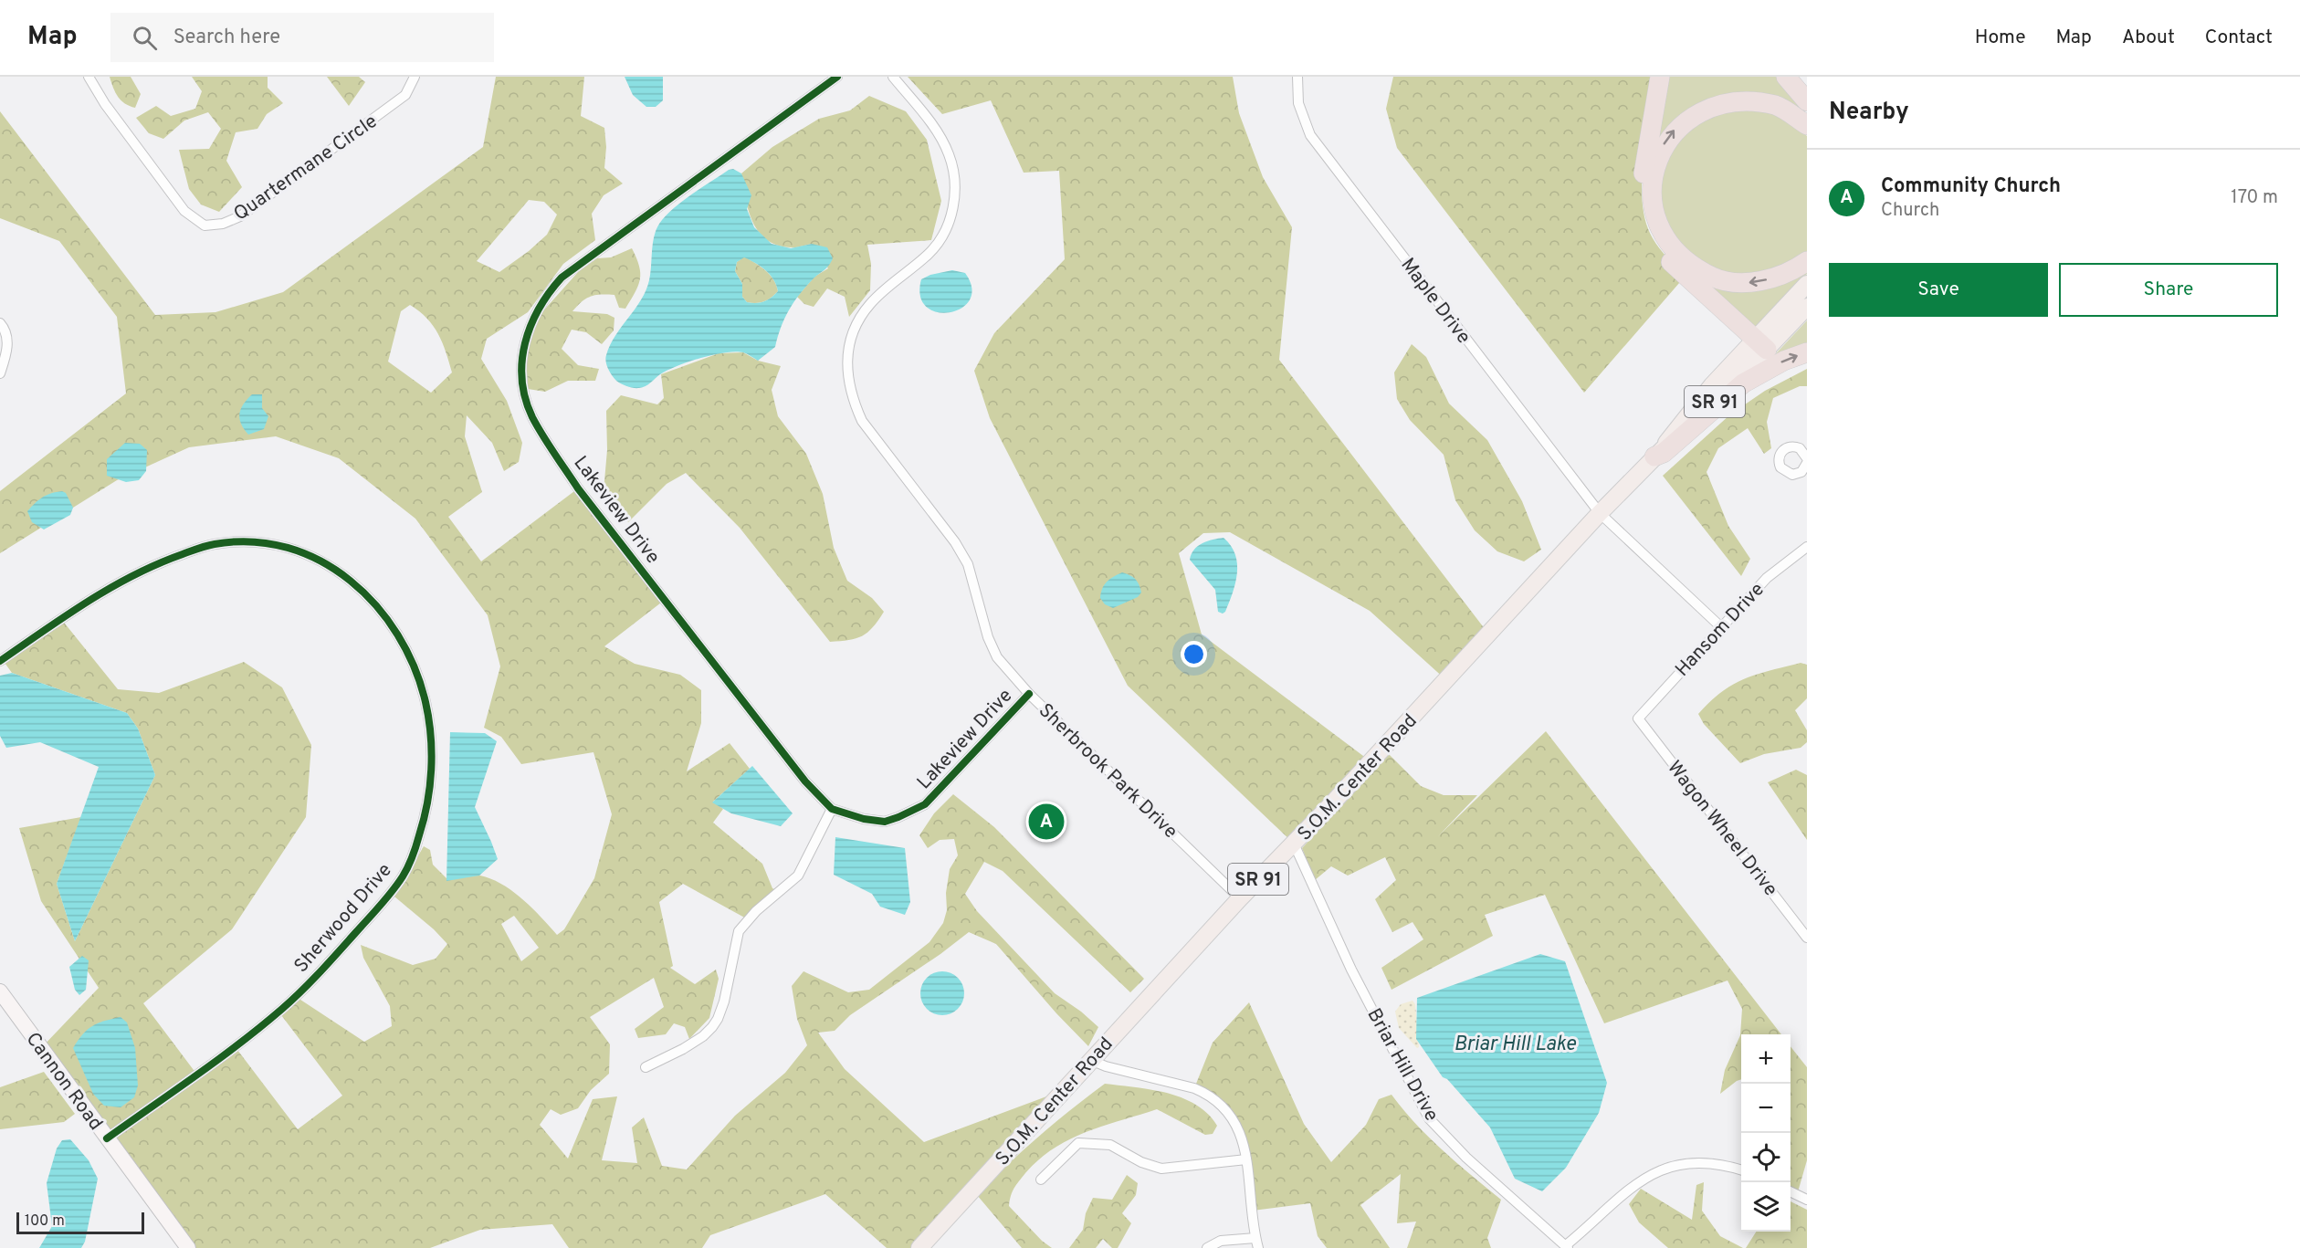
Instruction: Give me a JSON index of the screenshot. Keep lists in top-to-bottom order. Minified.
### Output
{"streets":{"main road":["SR 91","S.O.M. Center Road","Cannon Road"],"street":["Quartermane Circle","Maple Drive","Lakeview Drive","Hansom Drive","Sherbrook Park Drive","Wagon Wheel Drive","Sherwood Drive","Briar Hill Drive"]},"crossings":[["Maple Drive","Hansom Drive"],["Maple Drive","S.O.M. Center Road"],["Lakeview Drive","Sherbrook Park Drive"],["Hansom Drive","Wagon Wheel Drive"],["Sherbrook Park Drive","S.O.M. Center Road"],["S.O.M. Center Road","Briar Hill Drive"],["Sherwood Drive","Cannon Road"]],"water":["Briar Hill Lake"],"scale_bar":"100 m","page":{"header":"Map","search":"Search here","nav":["Home","Map","About","Contact"],"heading":"Nearby","list":[{"mark":"A","name":"Community Church","note":"Church","value":"170 m"}],"buttons":["Save","Share"],"pins":"A","map_buttons":["+","−"],"scale":"100 m"}}
